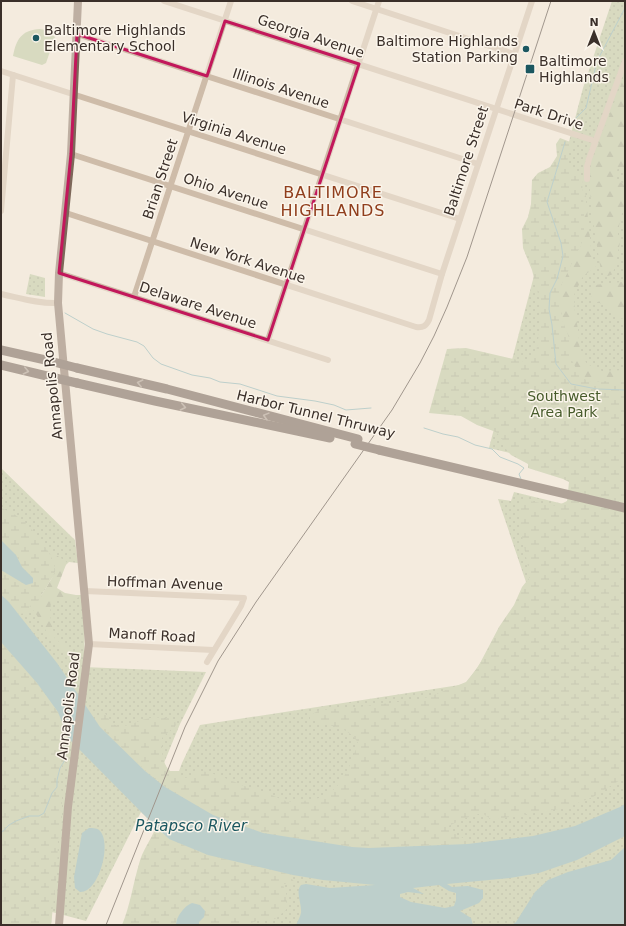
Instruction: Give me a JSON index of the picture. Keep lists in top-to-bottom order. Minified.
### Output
{"streets":{"highway":["Harbor Tunnel Thruway"],"main road":["Annapolis Road"],"street":["Georgia Avenue","Illinois Avenue","Park Drive","Virginia Avenue","Baltimore Street","Brian Street","Ohio Avenue","New York Avenue","Delaware Avenue","Hoffman Avenue","Manoff Road"]},"crossings":[["Georgia Avenue","Park Drive"],["Georgia Avenue","Baltimore Street"],["Georgia Avenue","Brian Street"],["Illinois Avenue","Baltimore Street"],["Illinois Avenue","Brian Street"],["Illinois Avenue","Annapolis Road"],["Park Drive","Baltimore Street"],["Virginia Avenue","Baltimore Street"],["Virginia Avenue","Brian Street"],["Virginia Avenue","Annapolis Road"],["Baltimore Street","Ohio Avenue"],["Baltimore Street","New York Avenue"],["Brian Street","Ohio Avenue"],["Brian Street","New York Avenue"],["Brian Street","Delaware Avenue"],["Ohio Avenue","Annapolis Road"],["New York Avenue","Annapolis Road"],["Delaware Avenue","Annapolis Road"],["Annapolis Road","Hoffman Avenue"],["Annapolis Road","Manoff Road"],["Hoffman Avenue","Manoff Road"]],"districts":["BALTIMORE HIGHLANDS"],"water":["Patapsco River"],"parks":["Southwest Area Park"],"places":{"other":["Baltimore Highlands Elementary School","Baltimore Highlands Station Parking"],"transit":["Baltimore Highlands"]},"north":"top"}
